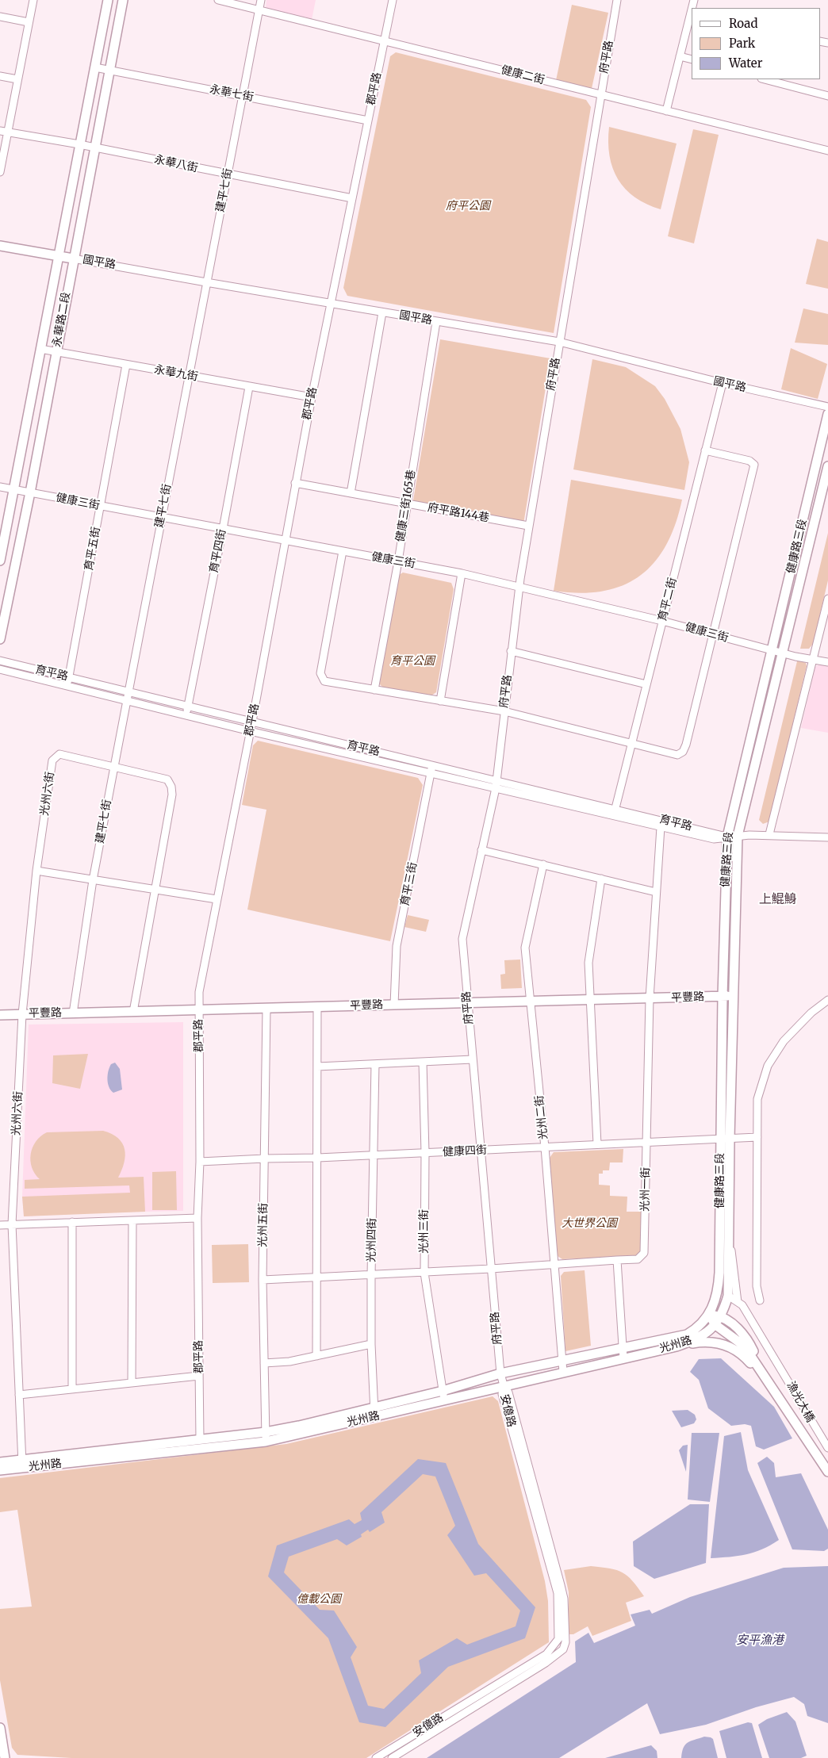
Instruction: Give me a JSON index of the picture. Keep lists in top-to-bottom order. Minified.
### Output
{"streets":{"street":["府平路","健康二街","郡平路","永華七街","永華八街","建平七街","國平路","永華路二段","永華九街","健康三街","健康三街165巷","府平路144巷","健康路三段","育平五街","育平四街","育平二街","育平路","光州六街","育平三街","平豐路","光州二街","健康四街","光州一街","光州五街","光州三街","光州四街","光州路","漁光大橋","安億路"]},"crossings":[["府平路","健康二街"],["府平路","國平路"],["府平路","健康三街"],["府平路","府平路144巷"],["府平路","育平路"],["府平路","平豐路"],["府平路","健康四街"],["府平路","光州一街"],["府平路","光州路"],["府平路","安億路"],["健康二街","郡平路"],["健康二街","建平七街"],["郡平路","永華七街"],["郡平路","永華八街"],["郡平路","國平路"],["郡平路","永華九街"],["郡平路","健康三街"],["郡平路","府平路144巷"],["郡平路","育平路"],["郡平路","平豐路"],["郡平路","健康四街"],["郡平路","光州路"],["永華七街","建平七街"],["永華七街","永華路二段"],["永華八街","建平七街"],["永華八街","永華路二段"],["建平七街","國平路"],["建平七街","永華九街"],["建平七街","健康三街"],["建平七街","育平路"],["建平七街","光州六街"],["建平七街","平豐路"],["國平路","永華路二段"],["國平路","健康三街165巷"],["國平路","育平二街"],["永華路二段","永華九街"],["永華路二段","健康三街"],["永華九街","育平五街"],["永華九街","育平四街"],["健康三街","健康三街165巷"],["健康三街","健康路三段"],["健康三街","育平五街"],["健康三街","育平四街"],["健康三街","育平二街"],["健康三街165巷","府平路144巷"],["健康路三段","育平路"],["健康路三段","平豐路"],["健康路三段","健康四街"],["健康路三段","光州路"],["育平五街","育平路"],["育平四街","育平路"],["育平二街","育平路"],["育平路","育平三街"],["育平路","光州一街"],["光州六街","平豐路"],["光州六街","光州路"],["育平三街","平豐路"],["平豐路","光州二街"],["平豐路","光州一街"],["平豐路","光州五街"],["光州二街","健康四街"],["光州二街","光州一街"],["光州二街","光州路"],["健康四街","光州一街"],["健康四街","光州五街"],["健康四街","光州三街"],["健康四街","光州四街"],["光州一街","光州五街"],["光州一街","光州三街"],["光州一街","光州四街"],["光州五街","光州路"],["光州三街","光州路"],["光州四街","光州路"],["光州路","安億路"]],"districts":["上鯤鯓"],"water":["安平漁港"],"parks":["府平公園","育平公園","大世界公園","億載公園"],"legend":["Road","Park","Water"]}
